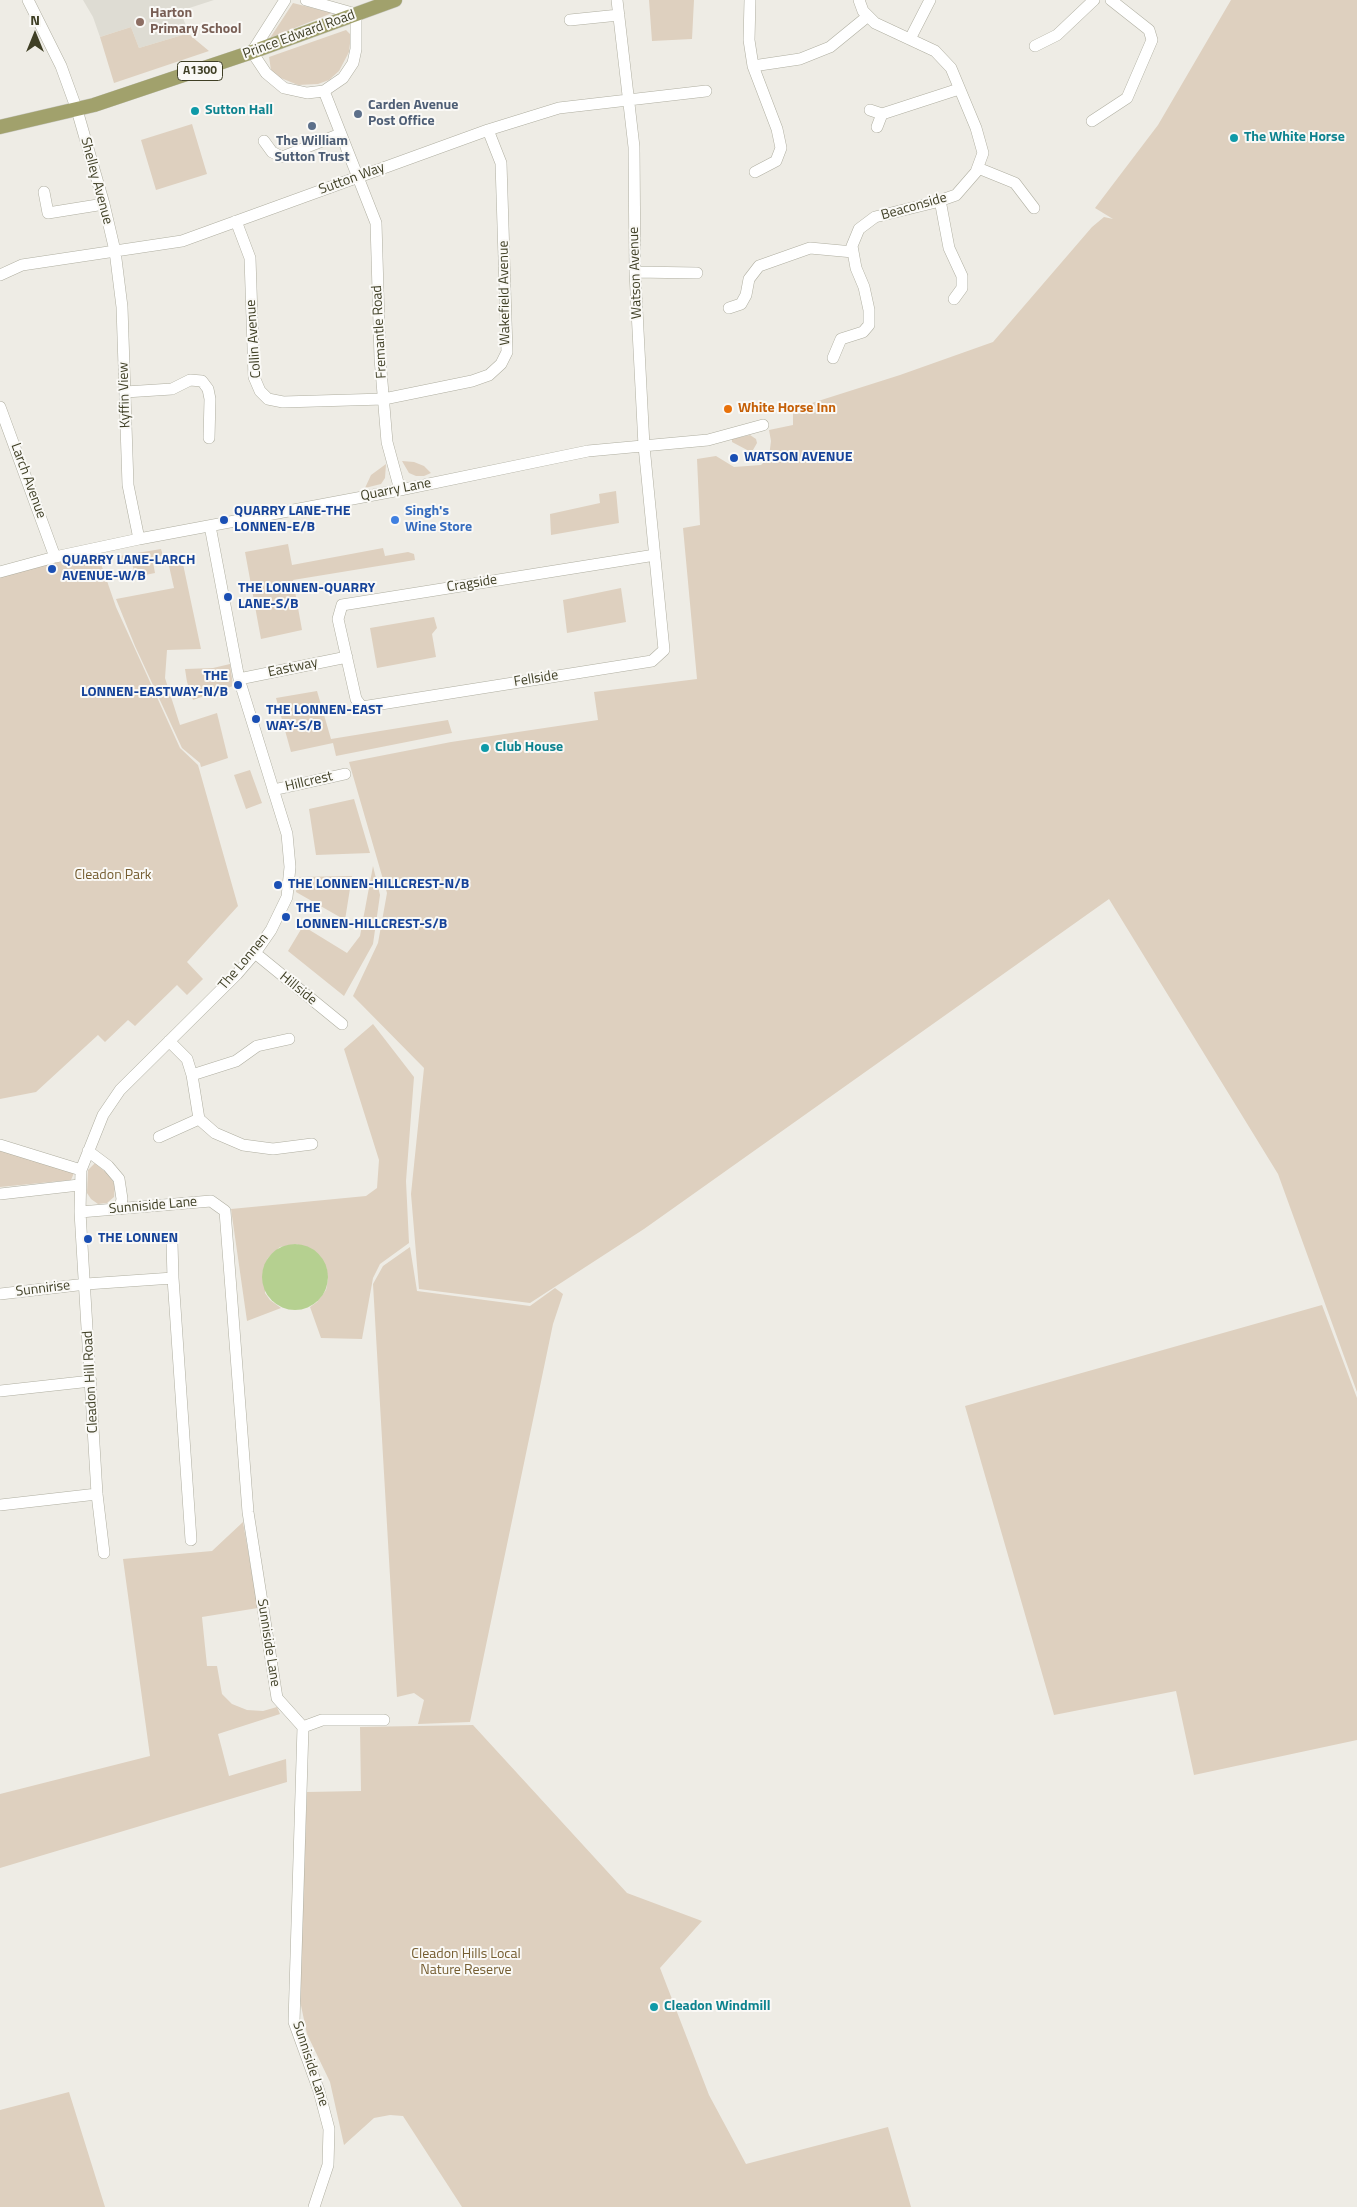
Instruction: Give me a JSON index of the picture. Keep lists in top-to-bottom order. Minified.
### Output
{"streets":{"main road":["Prince Edward Road","A1300"],"street":["Sutton Way","Shelley Avenue","Beaconside","Watson Avenue","Wakefield Avenue","Fremantle Road","Collin Avenue","Kyffin View","Larch Avenue","Quarry Lane","Cragside","Eastway","Fellside","Hillcrest","The Lonnen","Hillside","Sunniside Lane","Sunnirise","Cleadon Hill Road"]},"crossings":[["Prince Edward Road","Shelley Avenue"],["Sutton Way","Shelley Avenue"],["Sutton Way","Watson Avenue"],["Sutton Way","Wakefield Avenue"],["Sutton Way","Fremantle Road"],["Sutton Way","Collin Avenue"],["Sutton Way","Kyffin View"],["Shelley Avenue","Kyffin View"],["Watson Avenue","Quarry Lane"],["Watson Avenue","Cragside"],["Watson Avenue","Fellside"],["Wakefield Avenue","Fremantle Road"],["Wakefield Avenue","Collin Avenue"],["Fremantle Road","Collin Avenue"],["Fremantle Road","Quarry Lane"],["Kyffin View","Quarry Lane"],["Larch Avenue","Quarry Lane"],["Quarry Lane","The Lonnen"],["Cragside","Eastway"],["Cragside","Fellside"],["Eastway","Fellside"],["Eastway","The Lonnen"],["Hillcrest","The Lonnen"],["The Lonnen","Hillside"],["The Lonnen","Sunniside Lane"],["The Lonnen","Cleadon Hill Road"],["Sunniside Lane","Cleadon Hill Road"],["Sunnirise","Cleadon Hill Road"]],"parks":["Cleadon Park","Cleadon Hills Local Nature Reserve"],"places":["Harton Primary School","Sutton Hall","Carden Avenue Post Office","The William Sutton Trust","The White Horse","White Horse Inn","WATSON AVENUE","QUARRY LANE-THE LONNEN-E/B","Singh's Wine Store","QUARRY LANE-LARCH AVENUE-W/B","THE LONNEN-QUARRY LANE-S/B","THE LONNEN-EASTWAY-N/B","THE LONNEN-EAST WAY-S/B","Club House","THE LONNEN-HILLCREST-N/B","THE LONNEN-HILLCREST-S/B","THE LONNEN","Cleadon Windmill"],"north":"top"}
